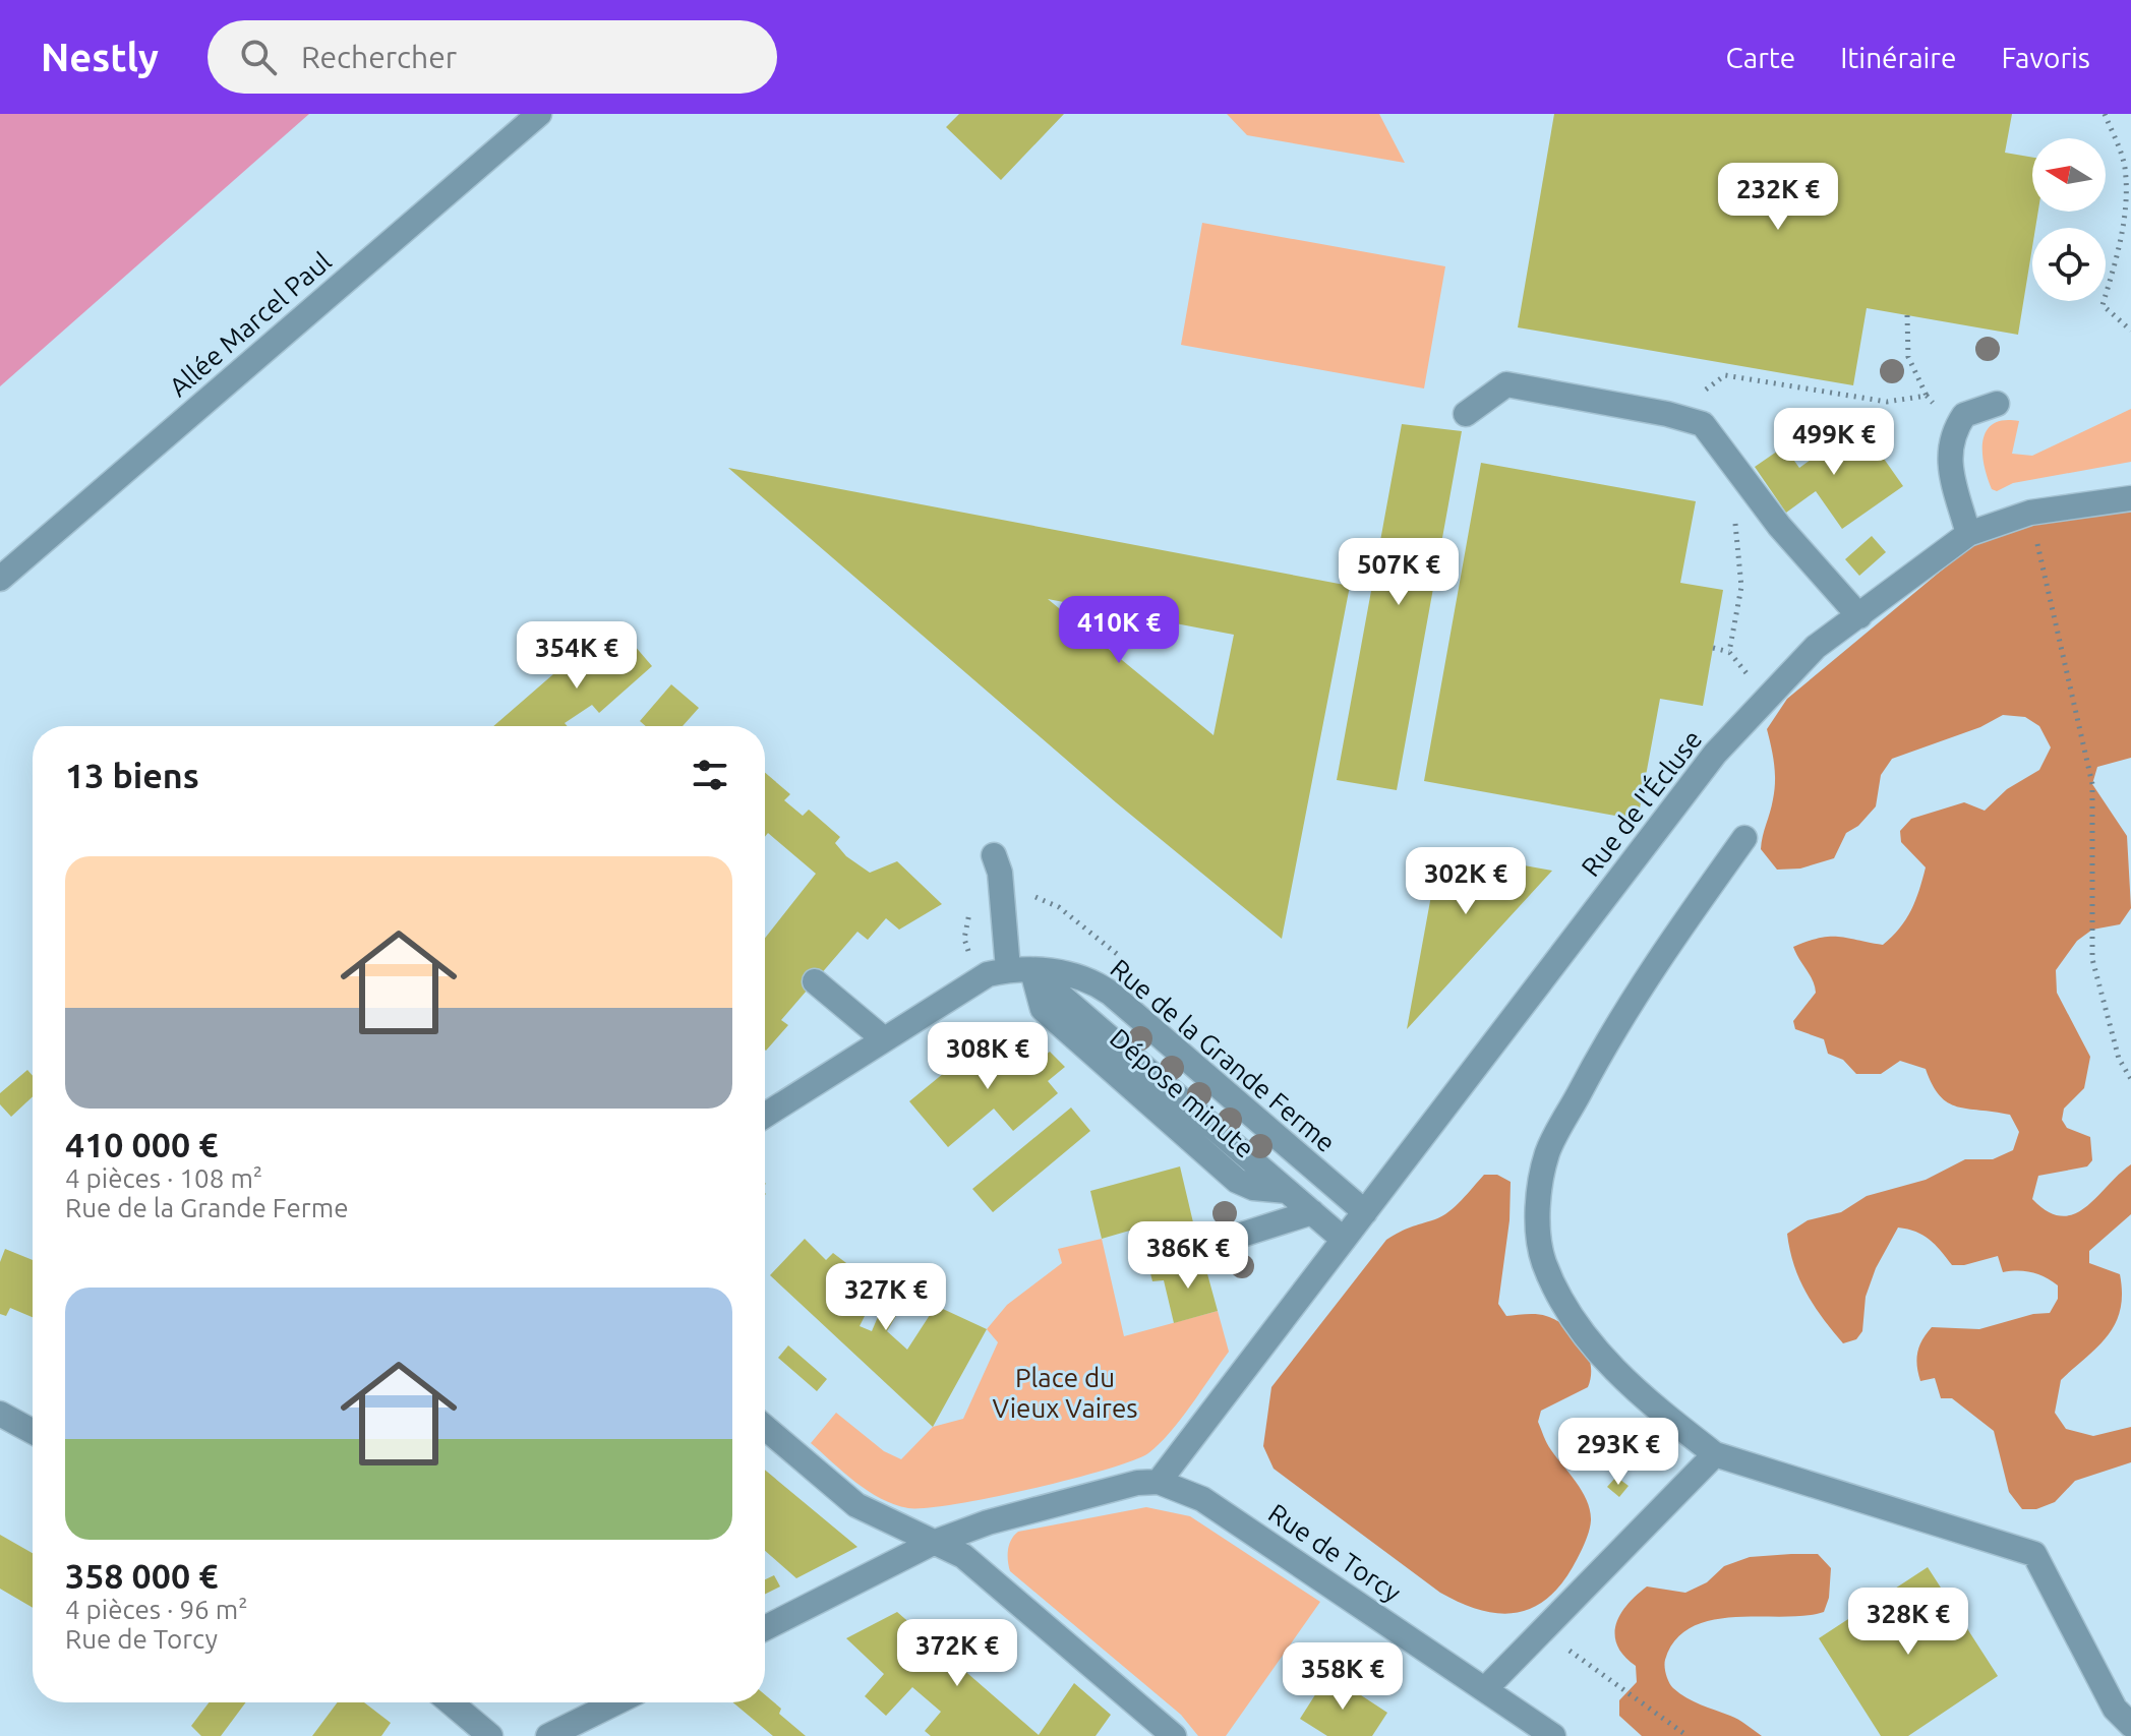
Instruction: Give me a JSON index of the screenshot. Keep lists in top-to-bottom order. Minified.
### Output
{"streets":{"street":["Allée Marcel Paul","Rue de l'Écluse","Rue de la Grande Ferme","Rue de Torcy"]},"crossings":[["Rue de l'Écluse","Rue de la Grande Ferme"],["Rue de l'Écluse","Rue de Torcy"]],"parks":["Place du Vieux Vaires"],"north":"left","page":{"header":"Nestly","search":"Rechercher","nav":["Carte","Itinéraire","Favoris"],"price":["232K €","499K €","507K €","410K €","354K €","302K €","308K €","386K €","327K €","293K €","328K €","372K €","358K €"],"heading":"13 biens","list":[{"name":"410 000 €","note":"4 pièces · 108 m² · Rue de la Grande Ferme"},{"name":"358 000 €","note":"4 pièces · 96 m² · Rue de Torcy"}]}}
